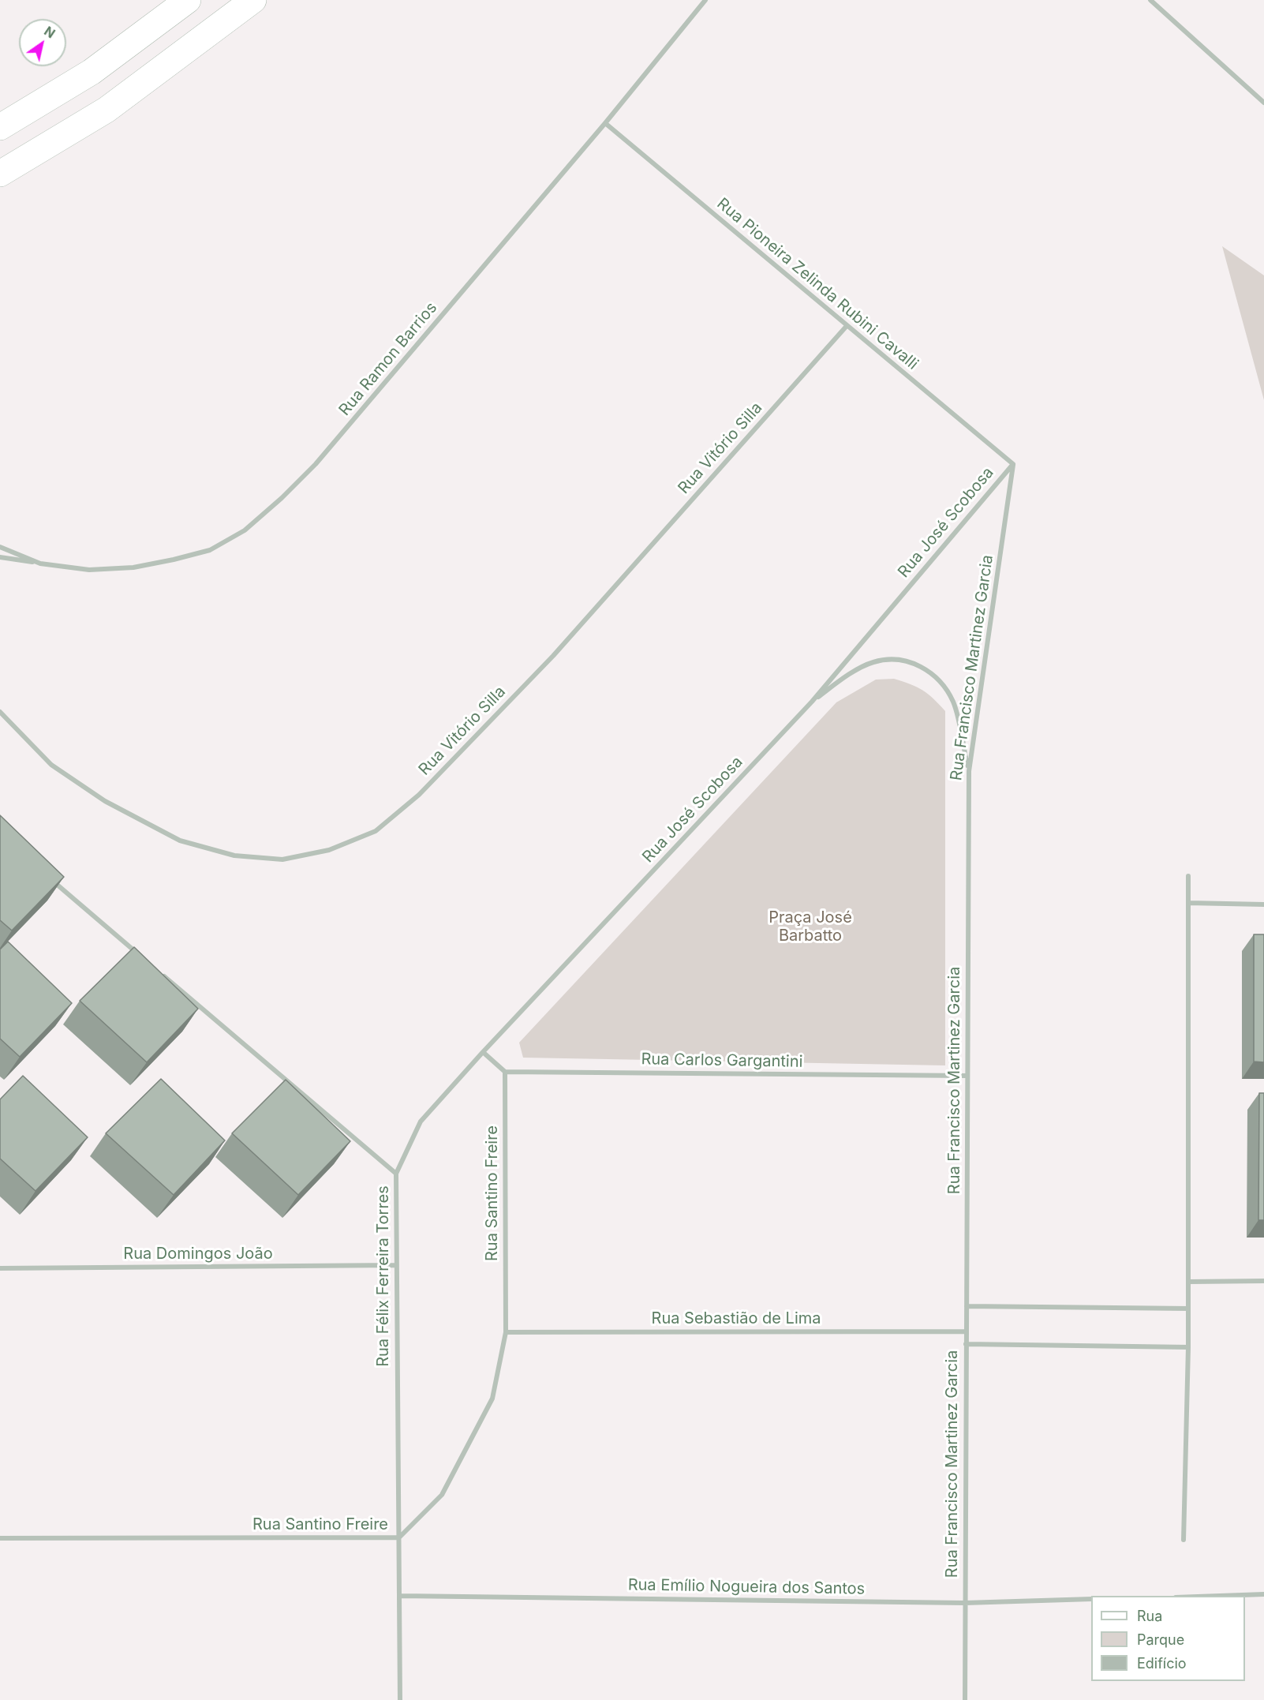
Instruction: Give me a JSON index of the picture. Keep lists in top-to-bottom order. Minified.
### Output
{"streets":{"street":["Rua Pioneira Zelinda Rubini Cavalli","Rua Ramon Barrios","Rua Vitório Silla","Rua José Scobosa","Rua Francisco Martinez Garcia","Rua Carlos Gargantini","Rua Santino Freire","Rua Domingos João","Rua Félix Ferreira Torres","Rua Sebastião de Lima","Rua Emílio Nogueira dos Santos"]},"crossings":[["Rua Pioneira Zelinda Rubini Cavalli","Rua Ramon Barrios"],["Rua Pioneira Zelinda Rubini Cavalli","Rua Vitório Silla"],["Rua Pioneira Zelinda Rubini Cavalli","Rua José Scobosa"],["Rua Pioneira Zelinda Rubini Cavalli","Rua Francisco Martinez Garcia"],["Rua José Scobosa","Rua Francisco Martinez Garcia"],["Rua José Scobosa","Rua Félix Ferreira Torres"],["Rua Francisco Martinez Garcia","Rua Carlos Gargantini"],["Rua Francisco Martinez Garcia","Rua Sebastião de Lima"],["Rua Francisco Martinez Garcia","Rua Emílio Nogueira dos Santos"],["Rua Carlos Gargantini","Rua Santino Freire"],["Rua Santino Freire","Rua Félix Ferreira Torres"],["Rua Santino Freire","Rua Sebastião de Lima"],["Rua Domingos João","Rua Félix Ferreira Torres"],["Rua Félix Ferreira Torres","Rua Emílio Nogueira dos Santos"]],"parks":["Praça José Barbatto"],"legend":["Rua","Parque","Edifício"],"north":"top right"}
